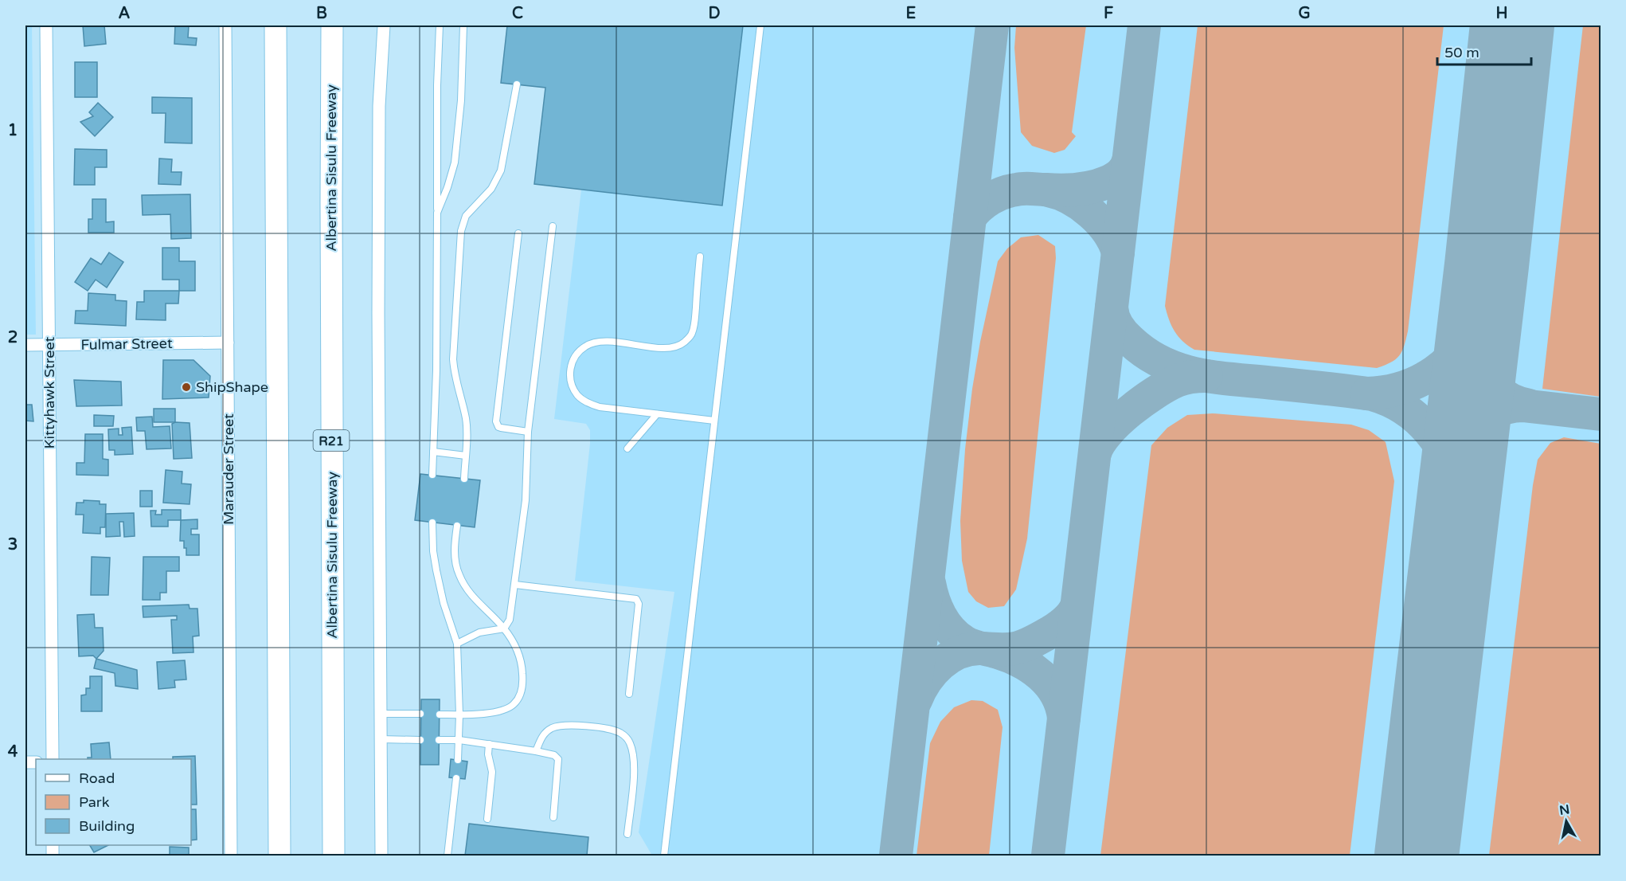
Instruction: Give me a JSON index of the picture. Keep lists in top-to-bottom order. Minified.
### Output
{"streets":{"highway":["Albertina Sisulu Freeway","R21"],"street":["Fulmar Street","Kittyhawk Street","Marauder Street"]},"crossings":[["Fulmar Street","Kittyhawk Street"],["Fulmar Street","Marauder Street"]],"places":["ShipShape"],"legend":["Road","Park","Building"],"scale_bar":"50 m","north":"top","grid":{"columns":["A","B","C","D","E","F","G","H"],"rows":["1","2","3","4"]}}
